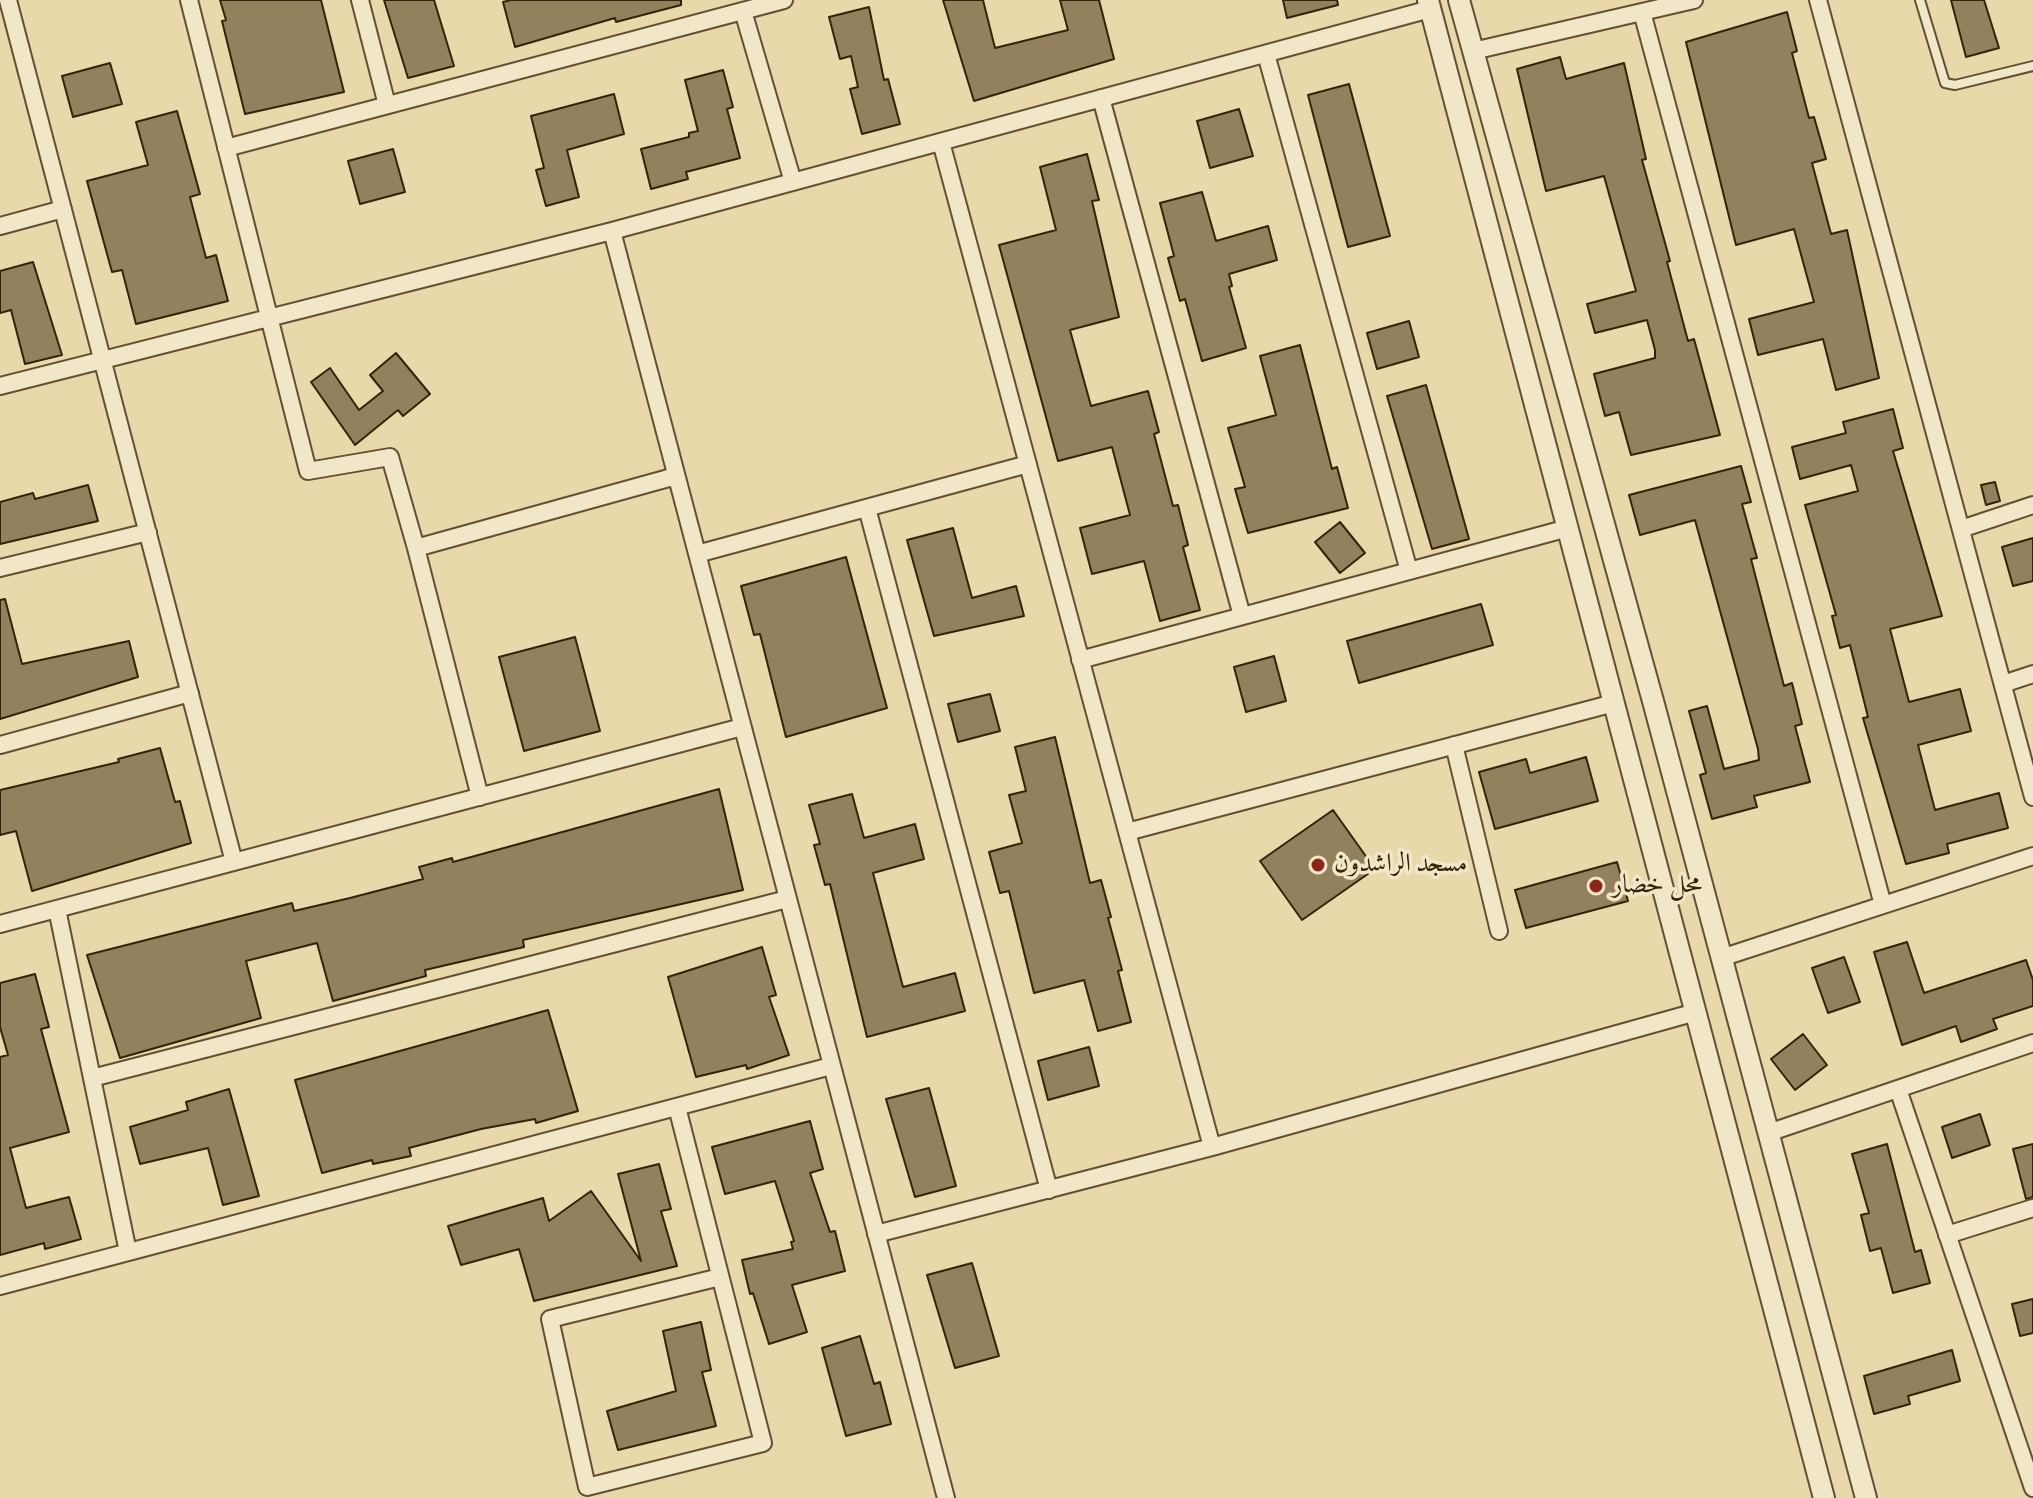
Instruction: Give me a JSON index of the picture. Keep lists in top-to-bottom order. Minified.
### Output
{"places":["مسجد الراشدون","محل خضار"]}
